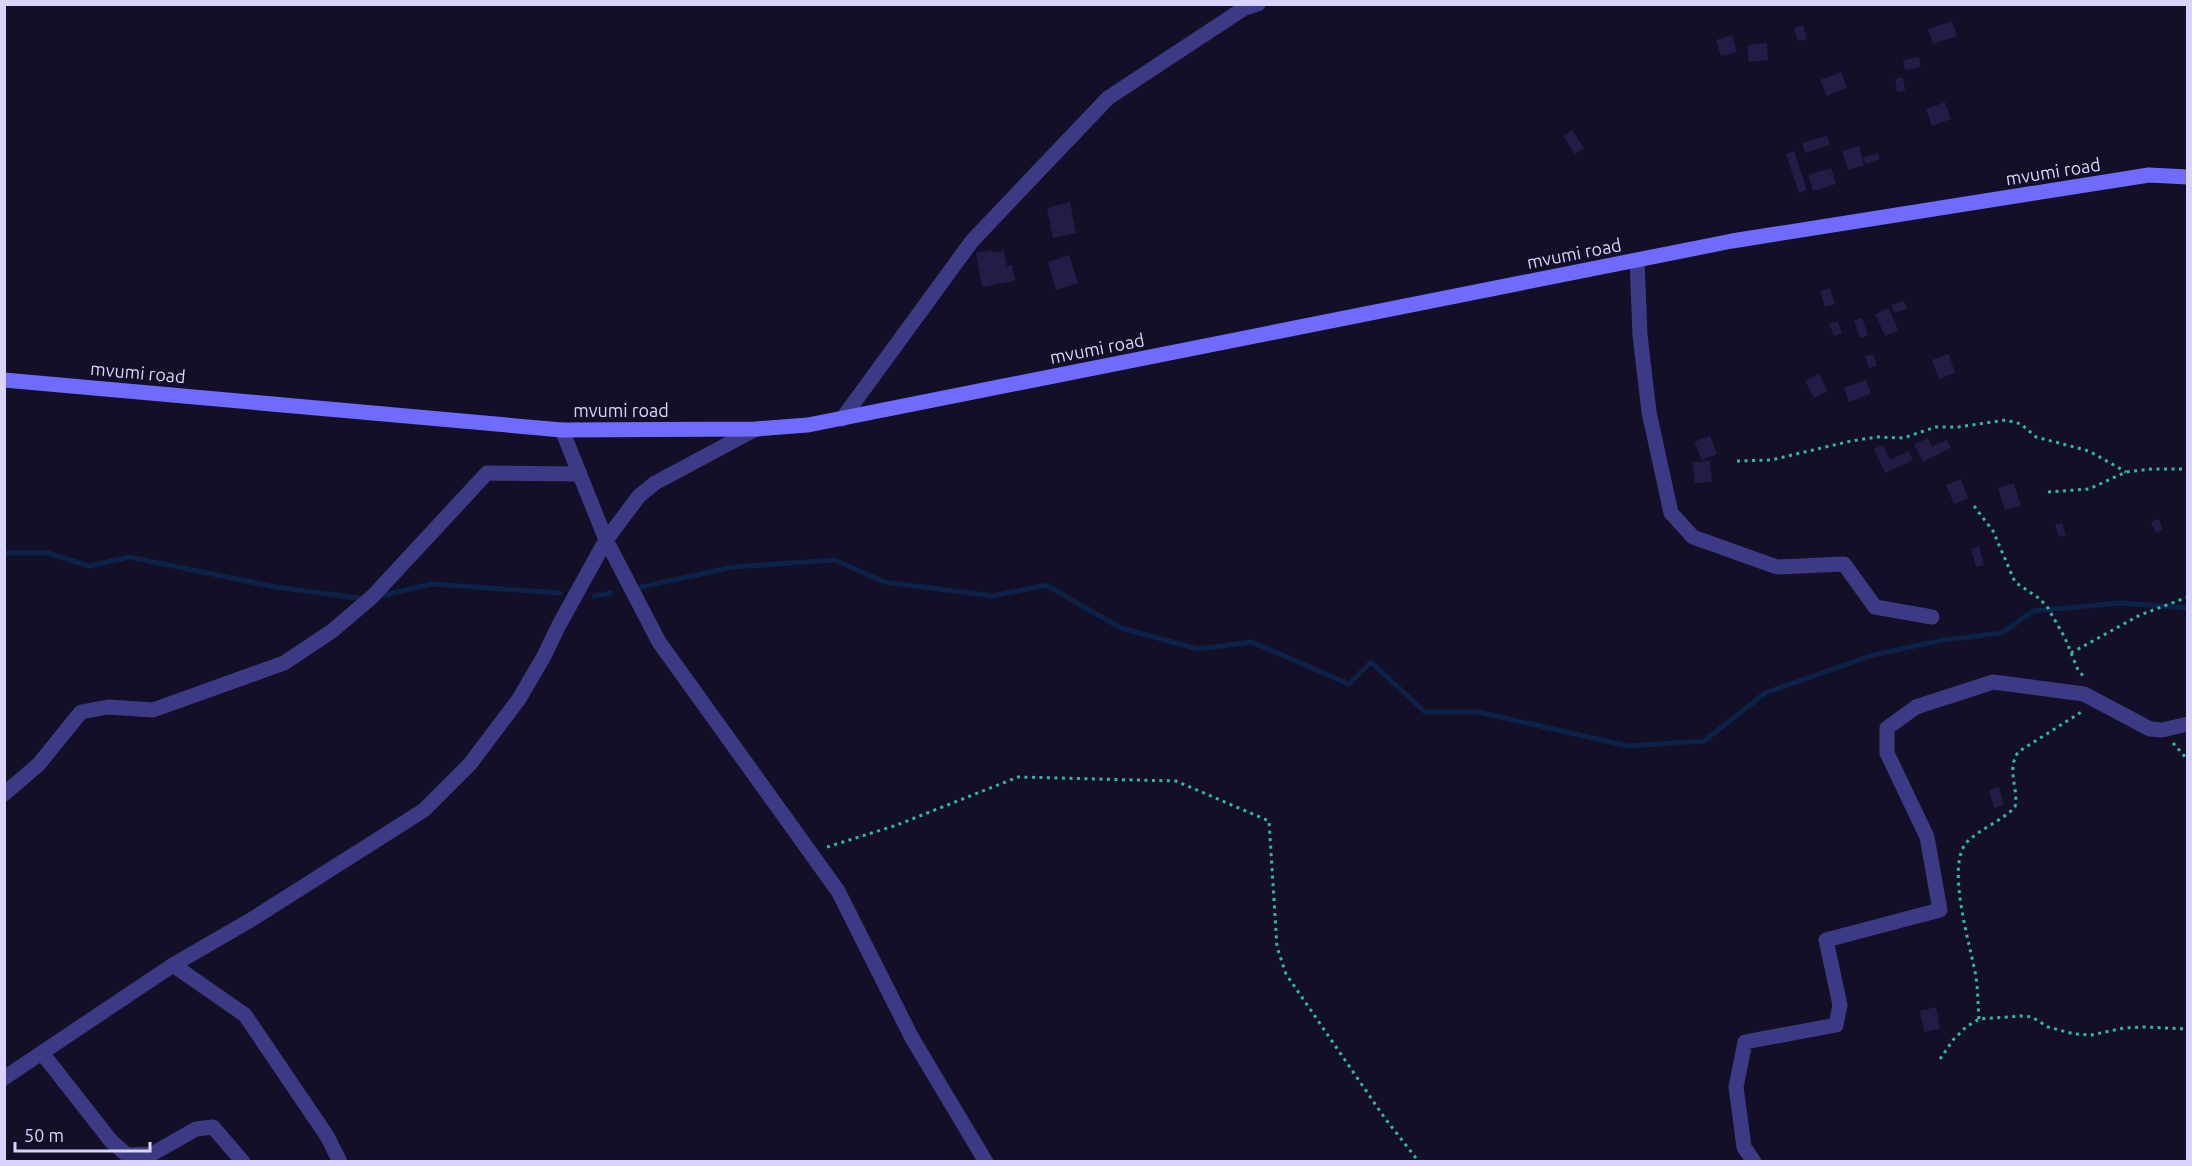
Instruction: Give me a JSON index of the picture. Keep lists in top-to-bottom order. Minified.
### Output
{"streets":{"street":["mvumi road"]},"scale_bar":"50 m"}
